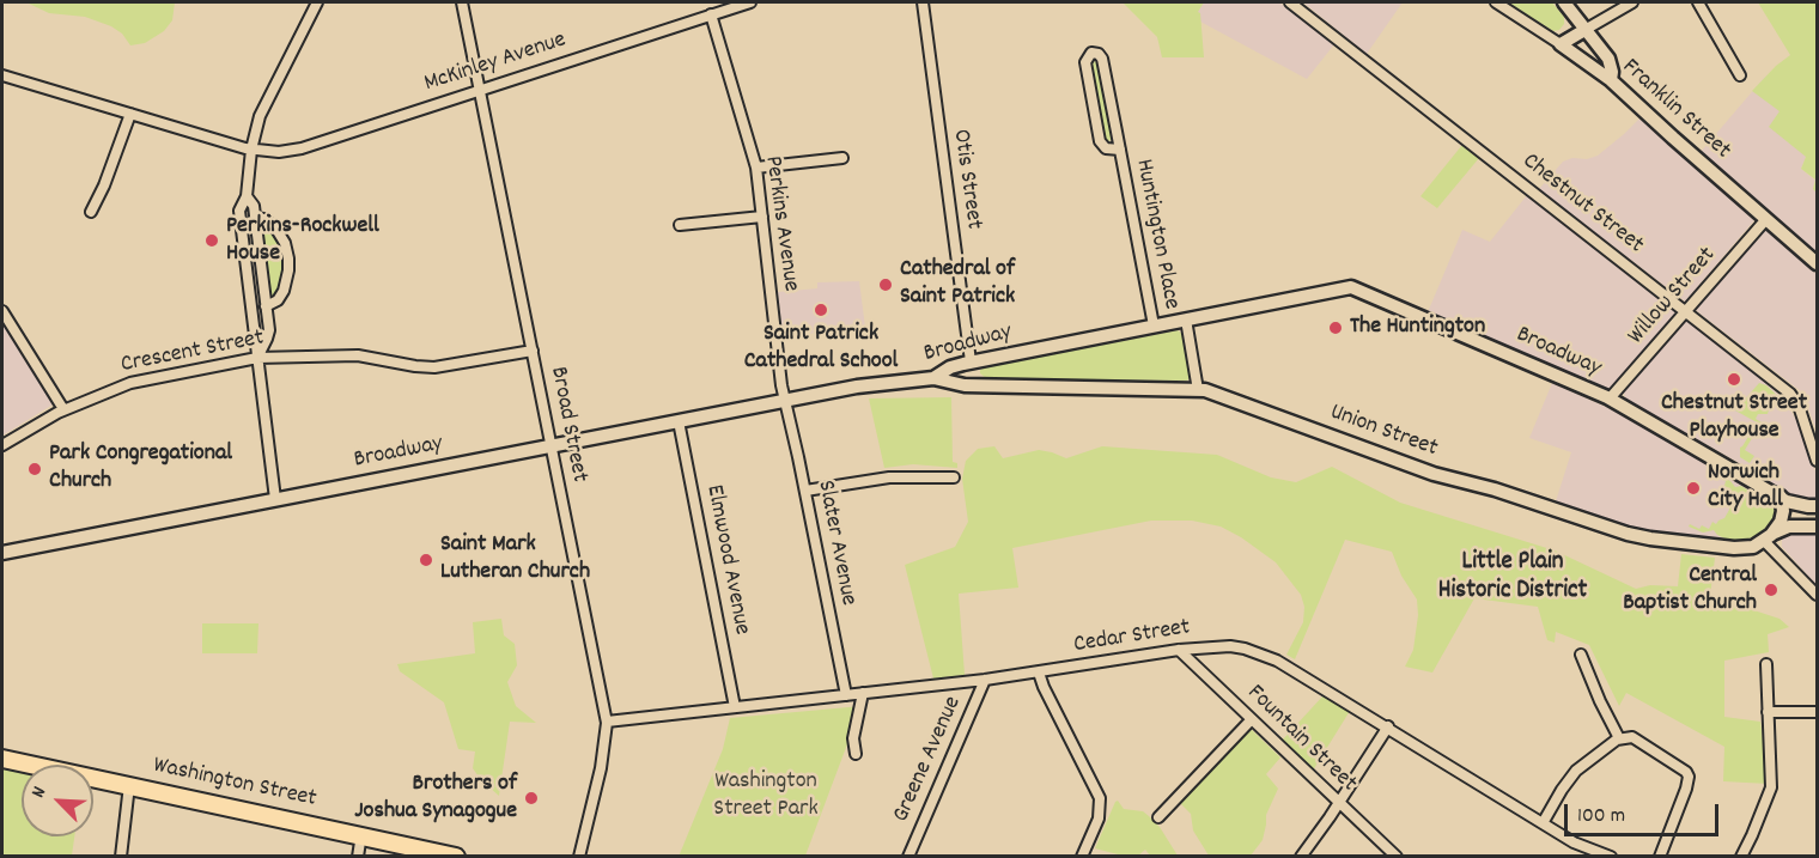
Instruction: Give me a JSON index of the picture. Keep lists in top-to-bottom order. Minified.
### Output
{"streets":{"highway":["Washington Street"],"main road":["Franklin Street","Broadway","Union Street"],"street":["McKinley Avenue","Otis Street","Chestnut Street","Perkins Avenue","Huntington Place","Willow Street","Crescent Street","Broad Street","Slater Avenue","Elmwood Avenue","Cedar Street","Fountain Street","Greene Avenue"]},"crossings":[["McKinley Avenue","Perkins Avenue"],["McKinley Avenue","Broad Street"],["Franklin Street","Willow Street"],["Otis Street","Broadway"],["Chestnut Street","Willow Street"],["Perkins Avenue","Broadway"],["Perkins Avenue","Slater Avenue"],["Huntington Place","Broadway"],["Willow Street","Broadway"],["Broadway","Broad Street"],["Broadway","Union Street"],["Broadway","Slater Avenue"],["Broadway","Elmwood Avenue"],["Crescent Street","Broad Street"],["Broad Street","Cedar Street"],["Slater Avenue","Cedar Street"],["Elmwood Avenue","Cedar Street"],["Cedar Street","Fountain Street"],["Cedar Street","Greene Avenue"]],"districts":["Little Plain Historic District"],"parks":["Washington Street Park"],"places":["Perkins-Rockwell House","Cathedral of Saint Patrick","Saint Patrick Cathedral School","The Huntington","Chestnut Street Playhouse","Park Congregational Church","Norwich City Hall","Saint Mark Lutheran Church","Central Baptist Church","Brothers of Joshua Synagogue"],"scale_bar":"100 m","north":"top left"}
